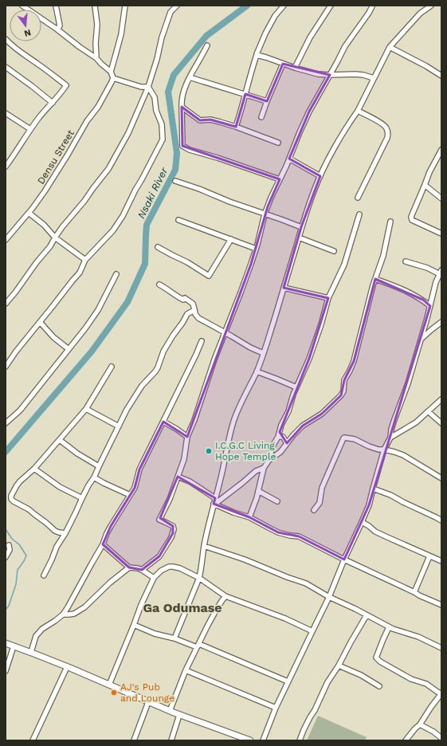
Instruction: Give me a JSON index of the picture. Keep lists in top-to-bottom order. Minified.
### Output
{"streets":{"street":["Densu Street"]},"districts":["Ga Odumase"],"water":["Nsaki River"],"places":["I.C.G.C Living Hope Temple","AJ's Pub and Lounge"],"north":"bottom"}
